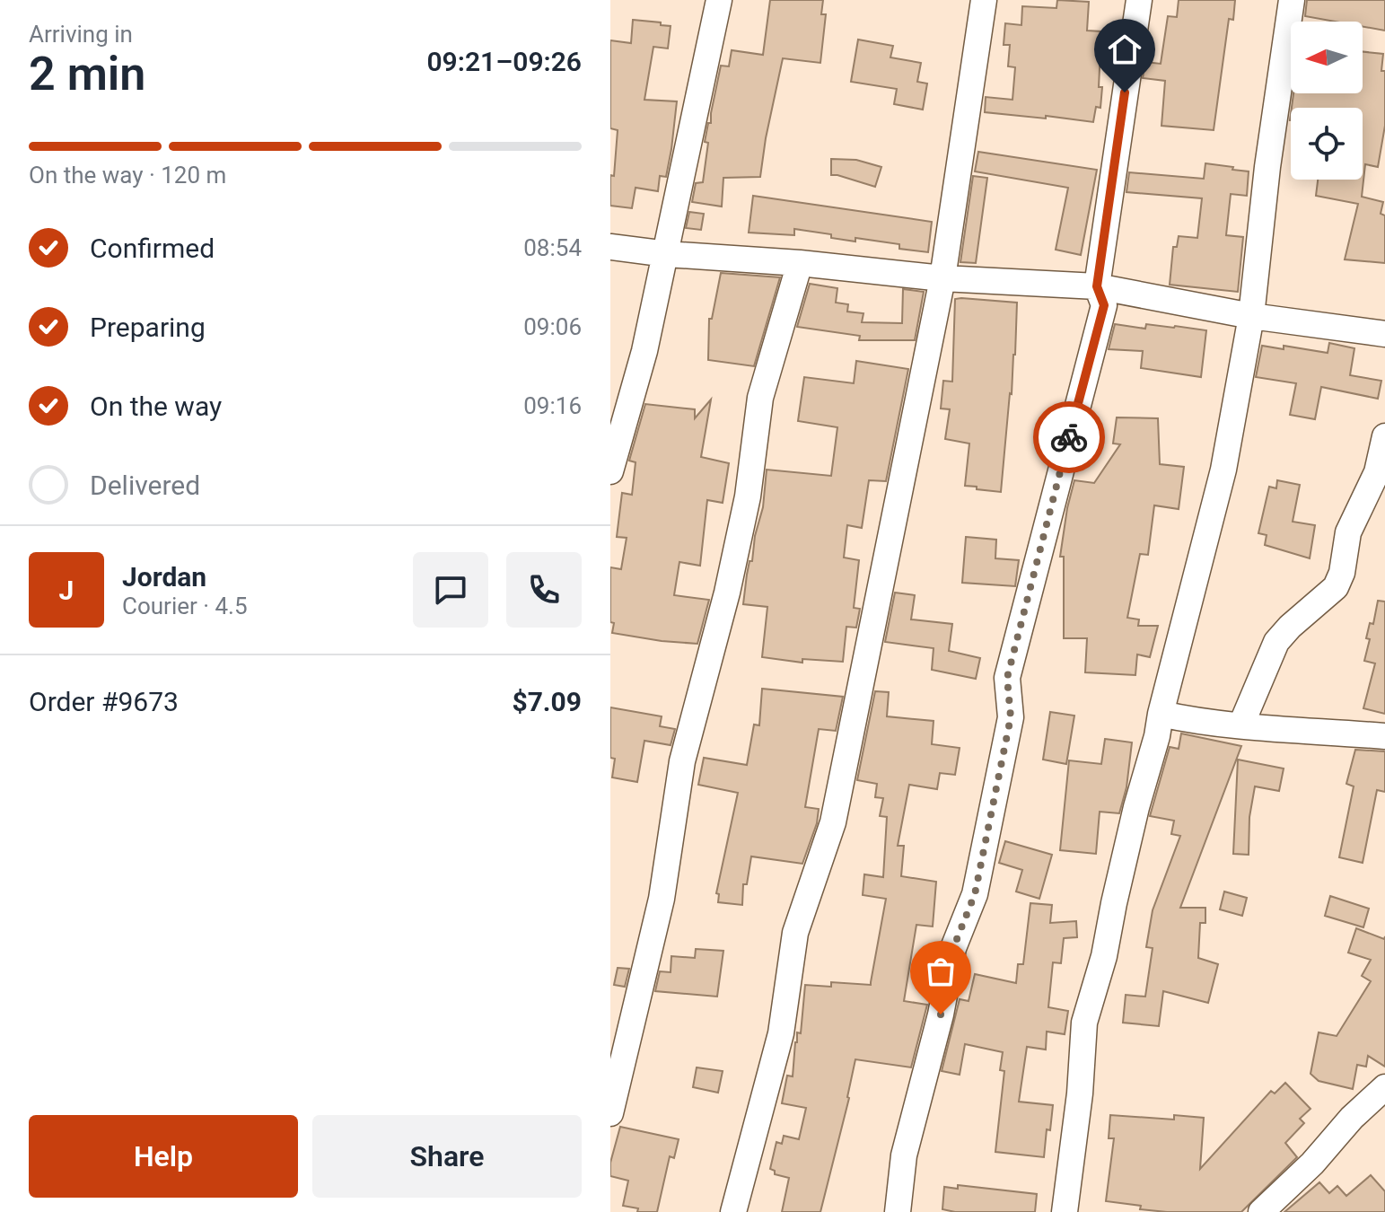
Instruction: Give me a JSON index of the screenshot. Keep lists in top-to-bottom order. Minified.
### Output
{"north":"left","page":{"heading":["2 min","Arriving in","09:21–09:26"],"panel":["Jordan","Courier · 4.5","Order #9673","$7.09"],"bar":"On the way · 120 m","list":[["Confirmed","08:54"],["Preparing","09:06"],["On the way","09:16"],"Delivered"],"round":"J","buttons":["Help","Share"]}}
